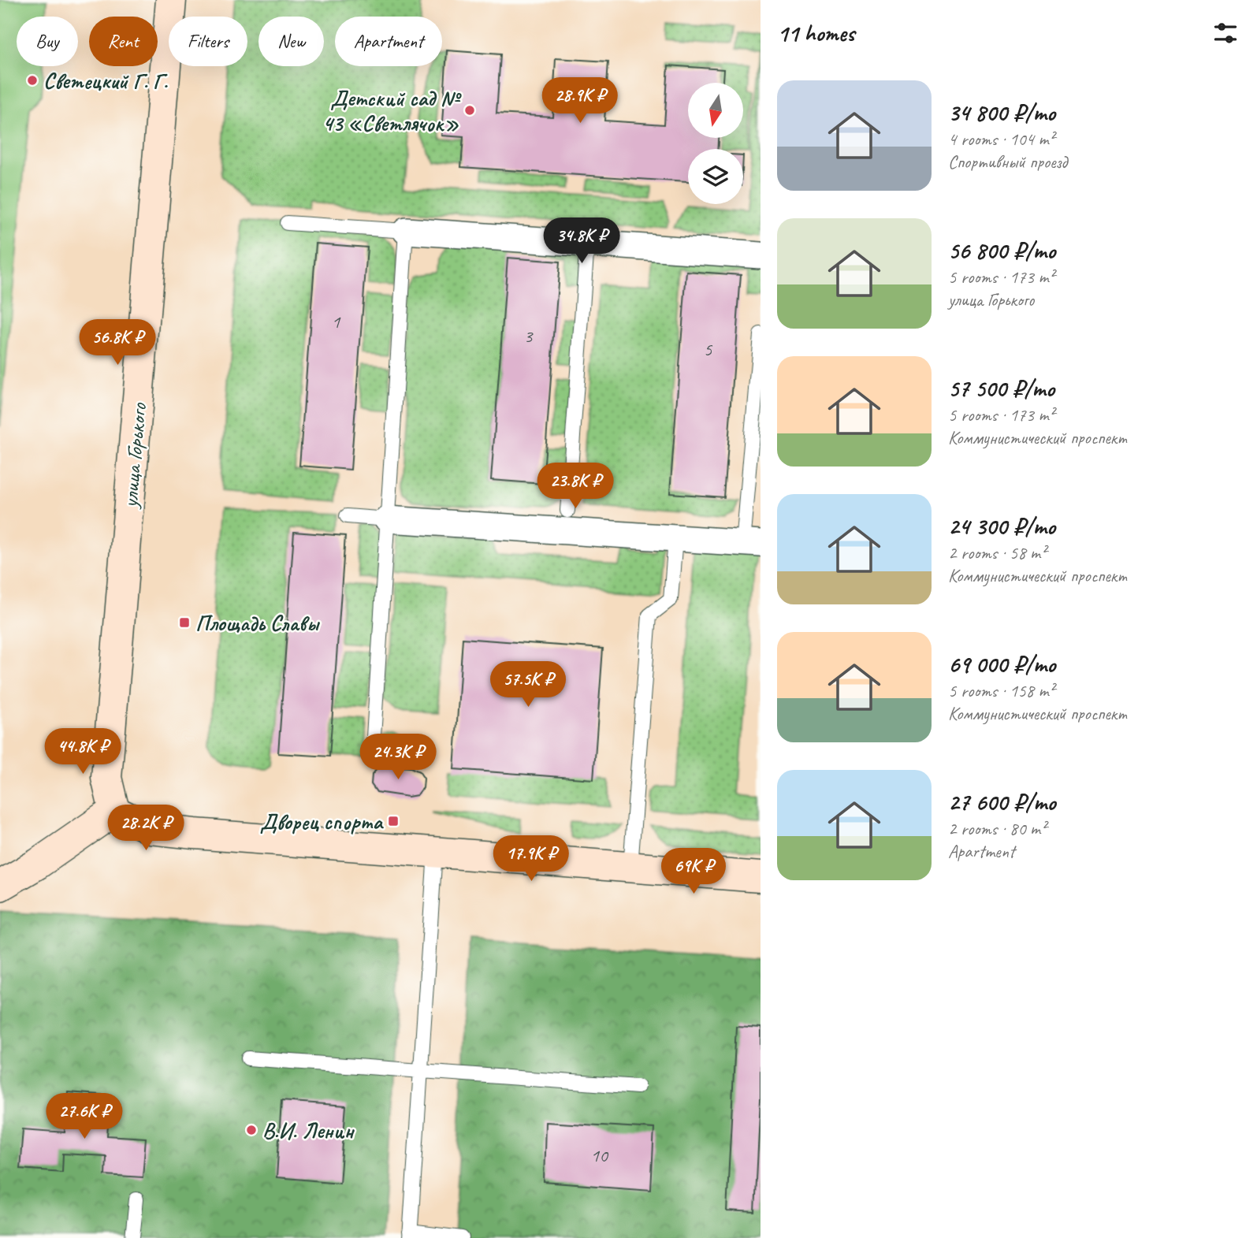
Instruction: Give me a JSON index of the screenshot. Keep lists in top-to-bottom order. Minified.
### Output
{"streets":{"main road":["улица Горького"]},"places":{"other":["Светецкий Г. Г.","Детский сад № 43 «Светлячок»","В.И. Ленин"],"transit":["Площадь Славы","Дворец спорта"]},"house_numbers":["1","3","5","10"],"north":"bottom","page":{"heading":"11 homes","chip":["Buy","Rent","Filters","New","Apartment"],"list":[{"name":"34 800 ₽/mo","note":"4 rooms · 104 m² · Спортивный проезд"},{"name":"56 800 ₽/mo","note":"5 rooms · 173 m² · улица Горького"},{"name":"57 500 ₽/mo","note":"5 rooms · 173 m² · Коммунистический проспект"},{"name":"24 300 ₽/mo","note":"2 rooms · 58 m² · Коммунистический проспект"},{"name":"69 000 ₽/mo","note":"5 rooms · 158 m² · Коммунистический проспект"},{"name":"27 600 ₽/mo","note":"2 rooms · 80 m² · Apartment"}],"price":["28.9K ₽","34.8K ₽","56.8K ₽","23.8K ₽","57.5K ₽","44.8K ₽","24.3K ₽","28.2K ₽","17.9K ₽","69K ₽","27.6K ₽"]}}
